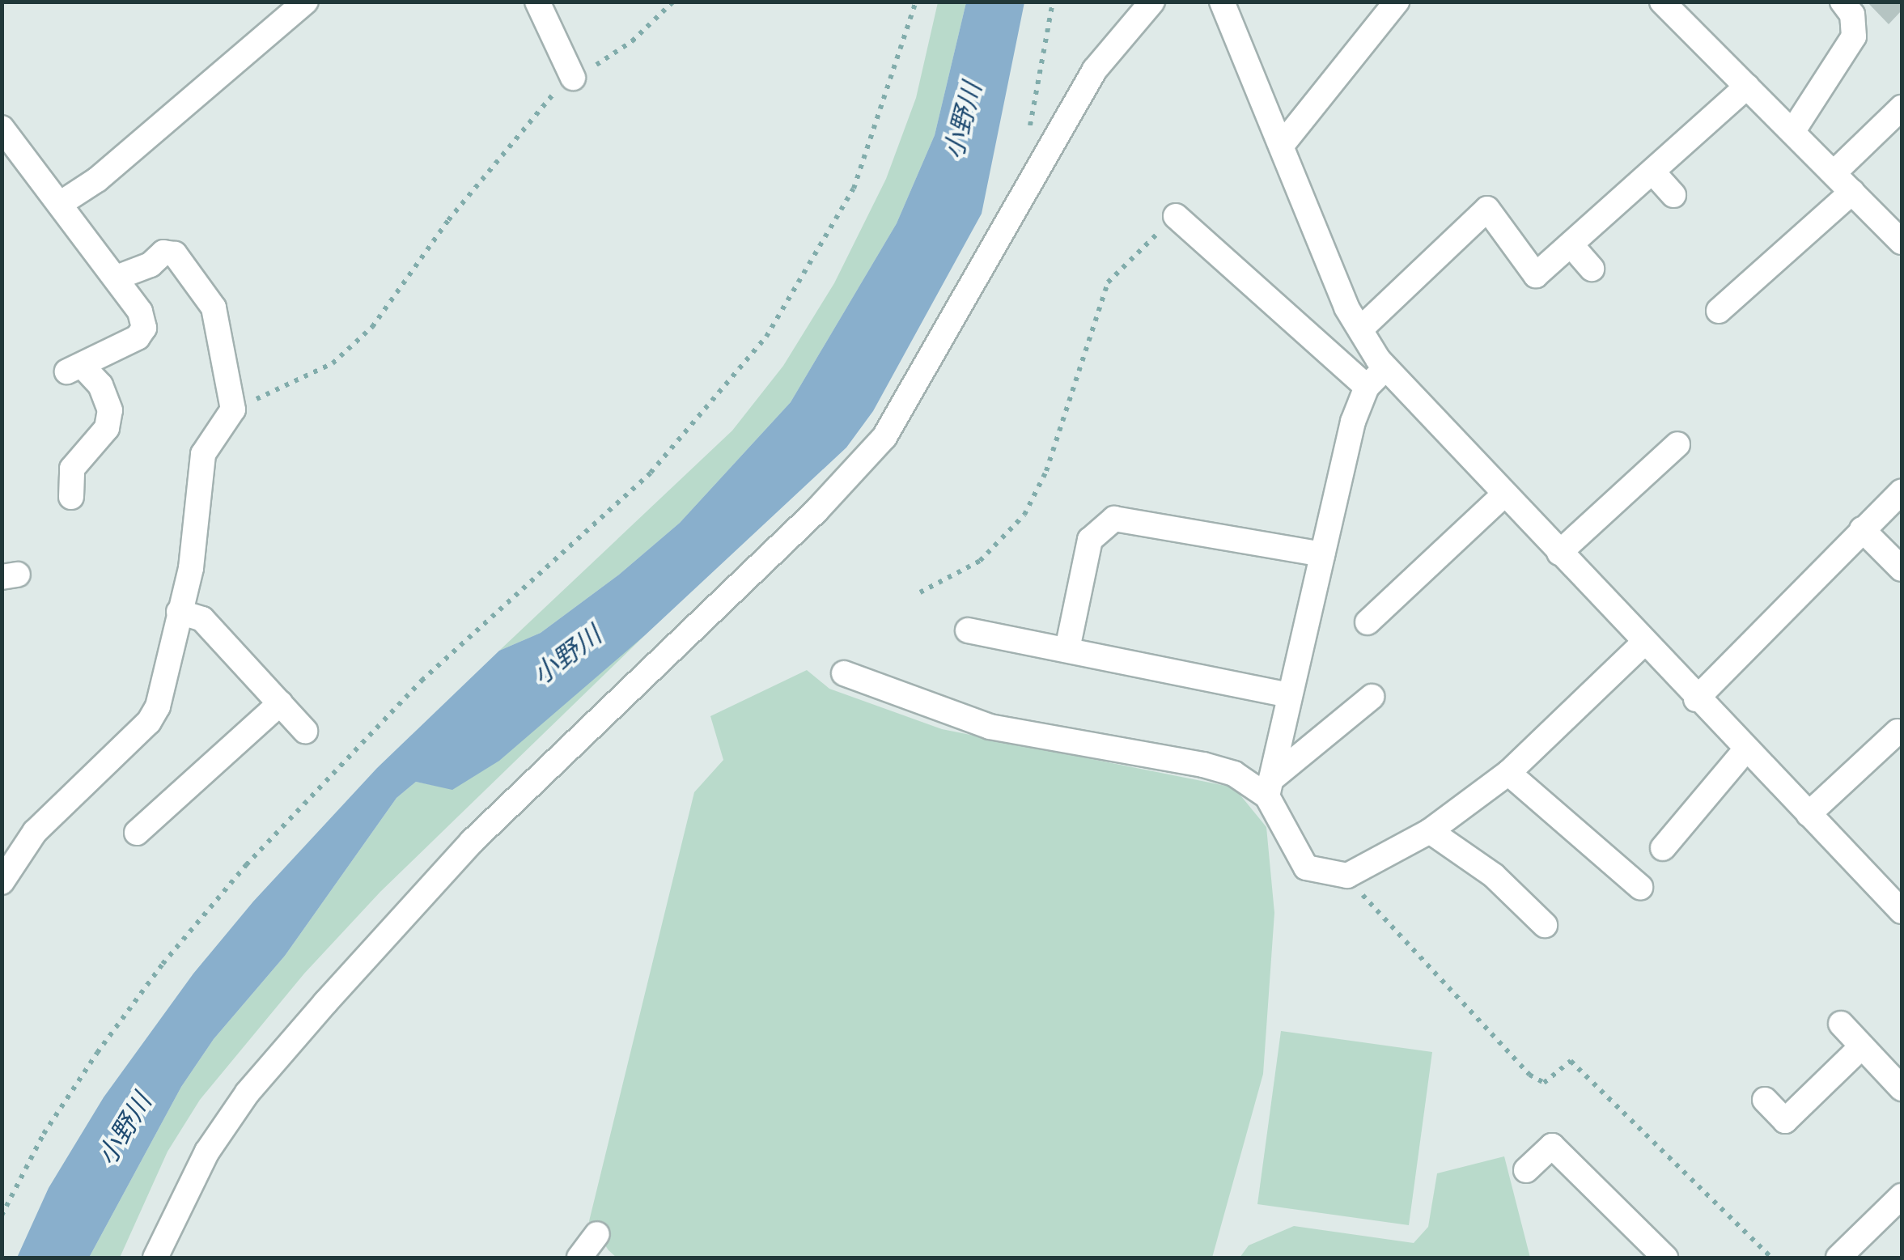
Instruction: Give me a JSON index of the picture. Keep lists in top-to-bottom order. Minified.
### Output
{"water":["小野川"]}
